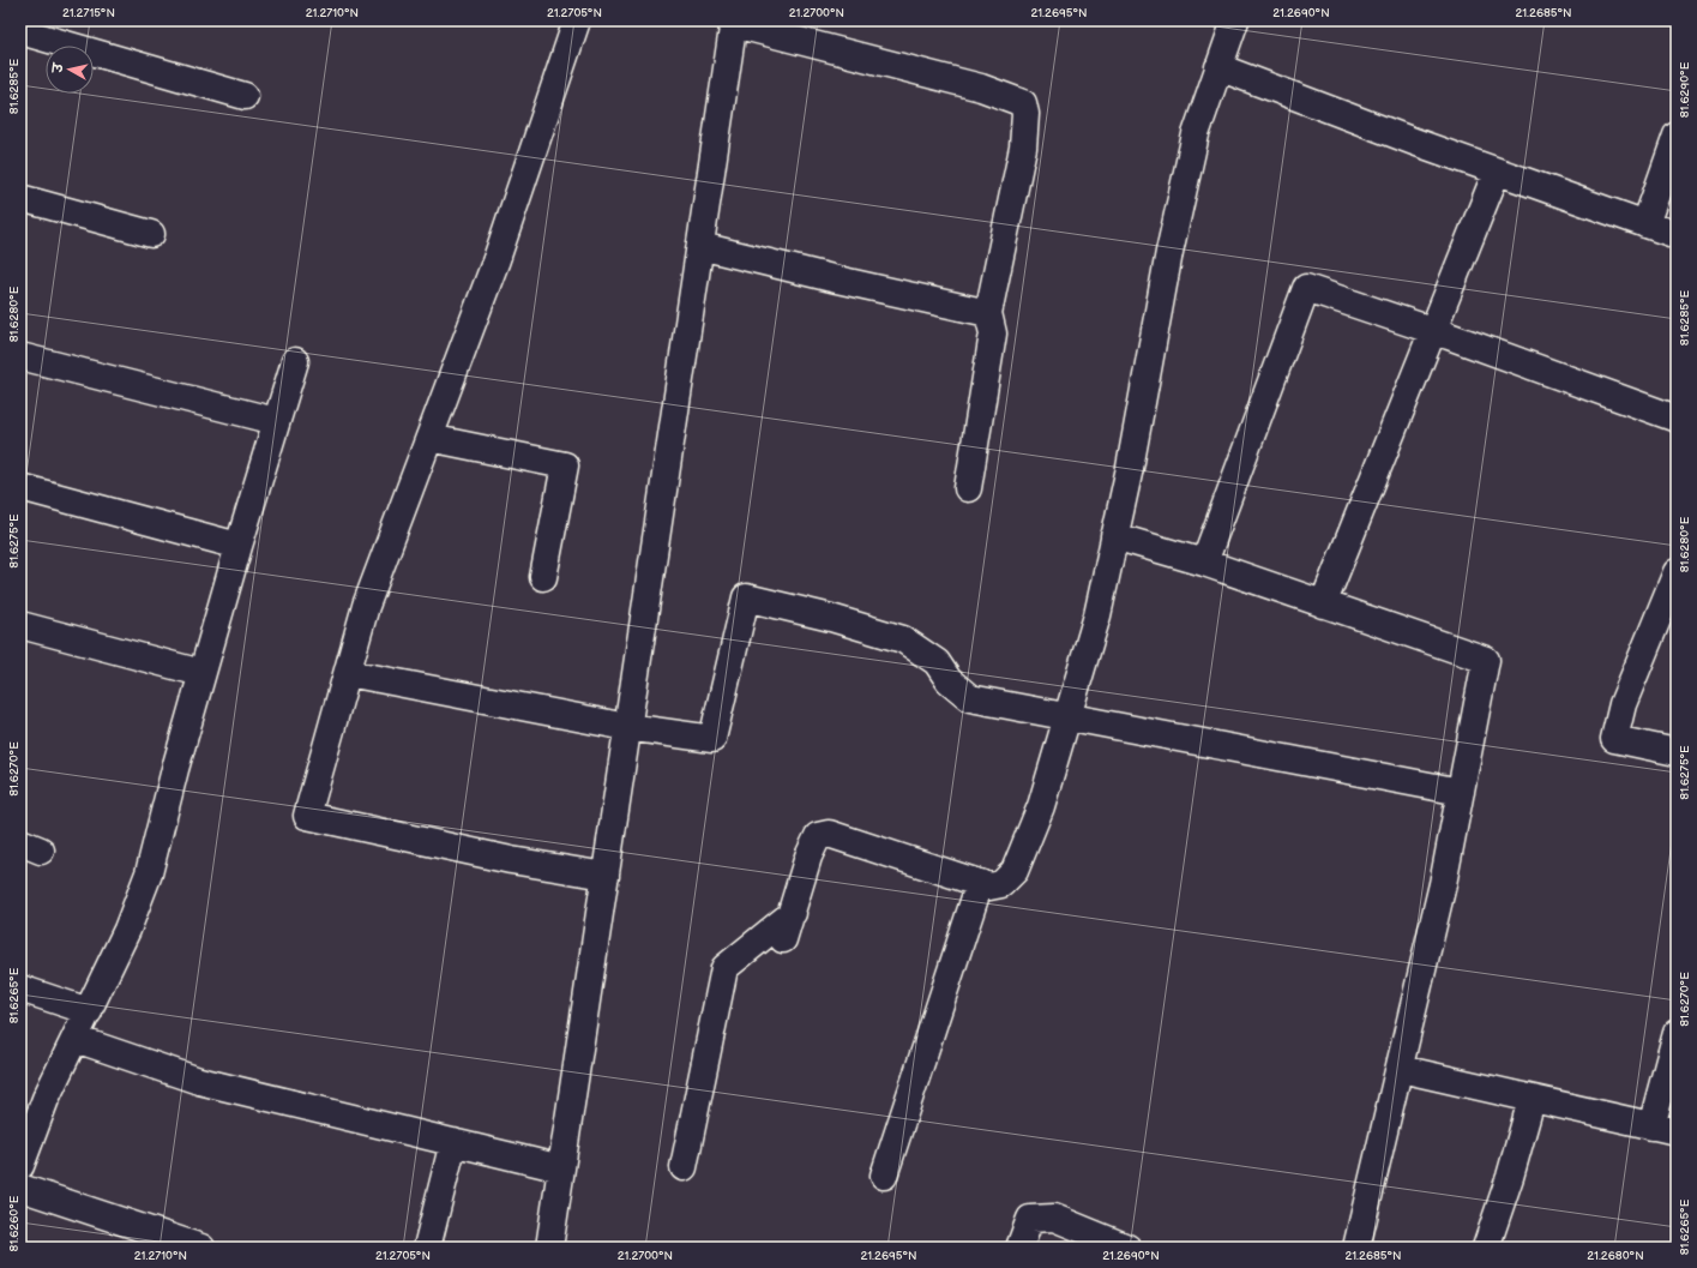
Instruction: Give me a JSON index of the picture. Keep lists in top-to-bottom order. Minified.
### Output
{"north":"left","coordinates":["21.2715°N","21.2710°N","21.2705°N","21.2700°N","21.2695°N","21.2690°N","21.2685°N","81.6285°E","81.6290°E","81.6280°E","81.6275°E","81.6270°E","81.6265°E","81.6260°E","21.2680°N"]}
